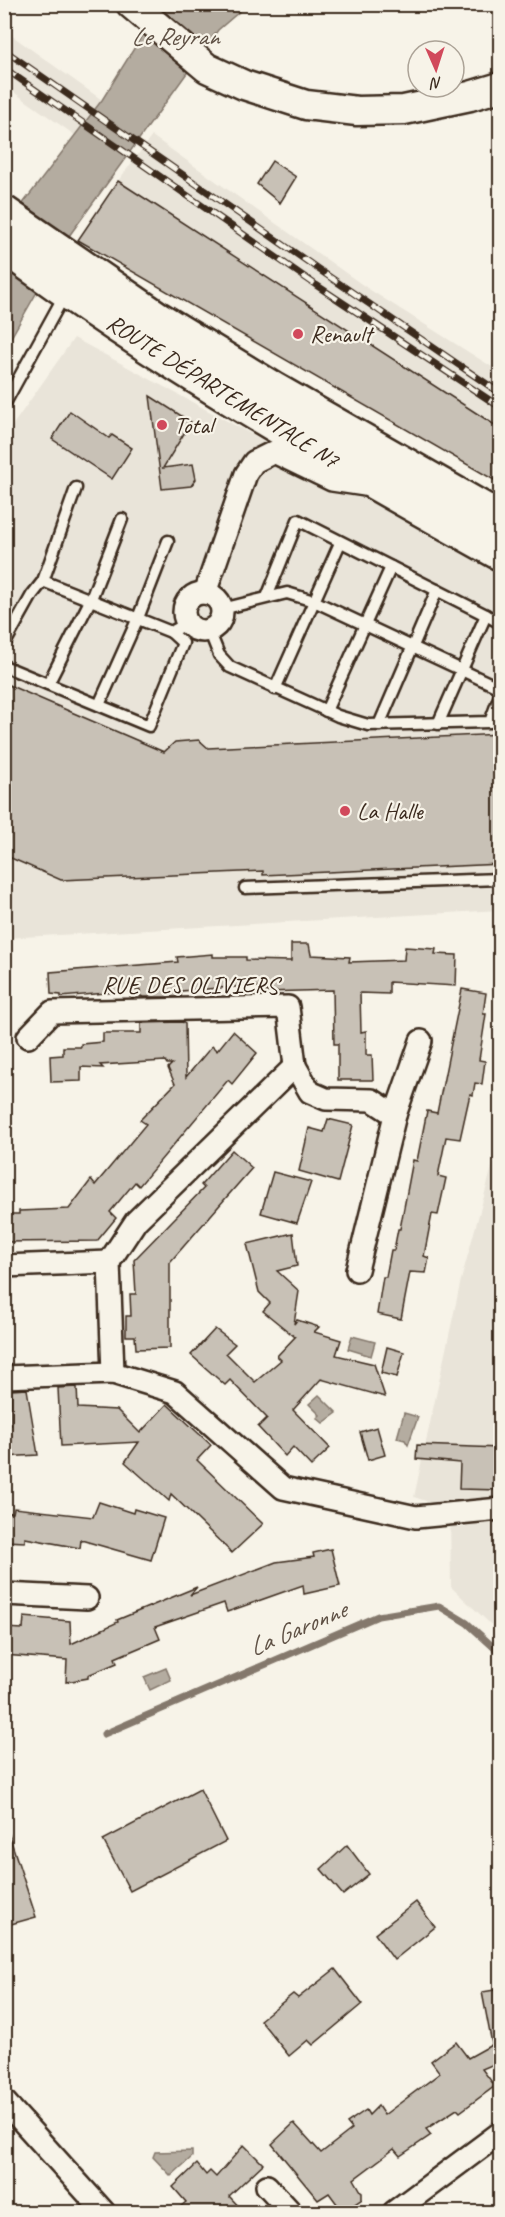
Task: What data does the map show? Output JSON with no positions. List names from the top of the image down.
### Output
{
  "streets": {
    "main road": ["ROUTE DÉPARTEMENTALE N7"],
    "street": ["RUE DES OLIVIERS"]
  },
  "water": ["Le Reyran", "La Garonne"],
  "places": ["Renault", "Total", "La Halle"],
  "north": "bottom"
}
